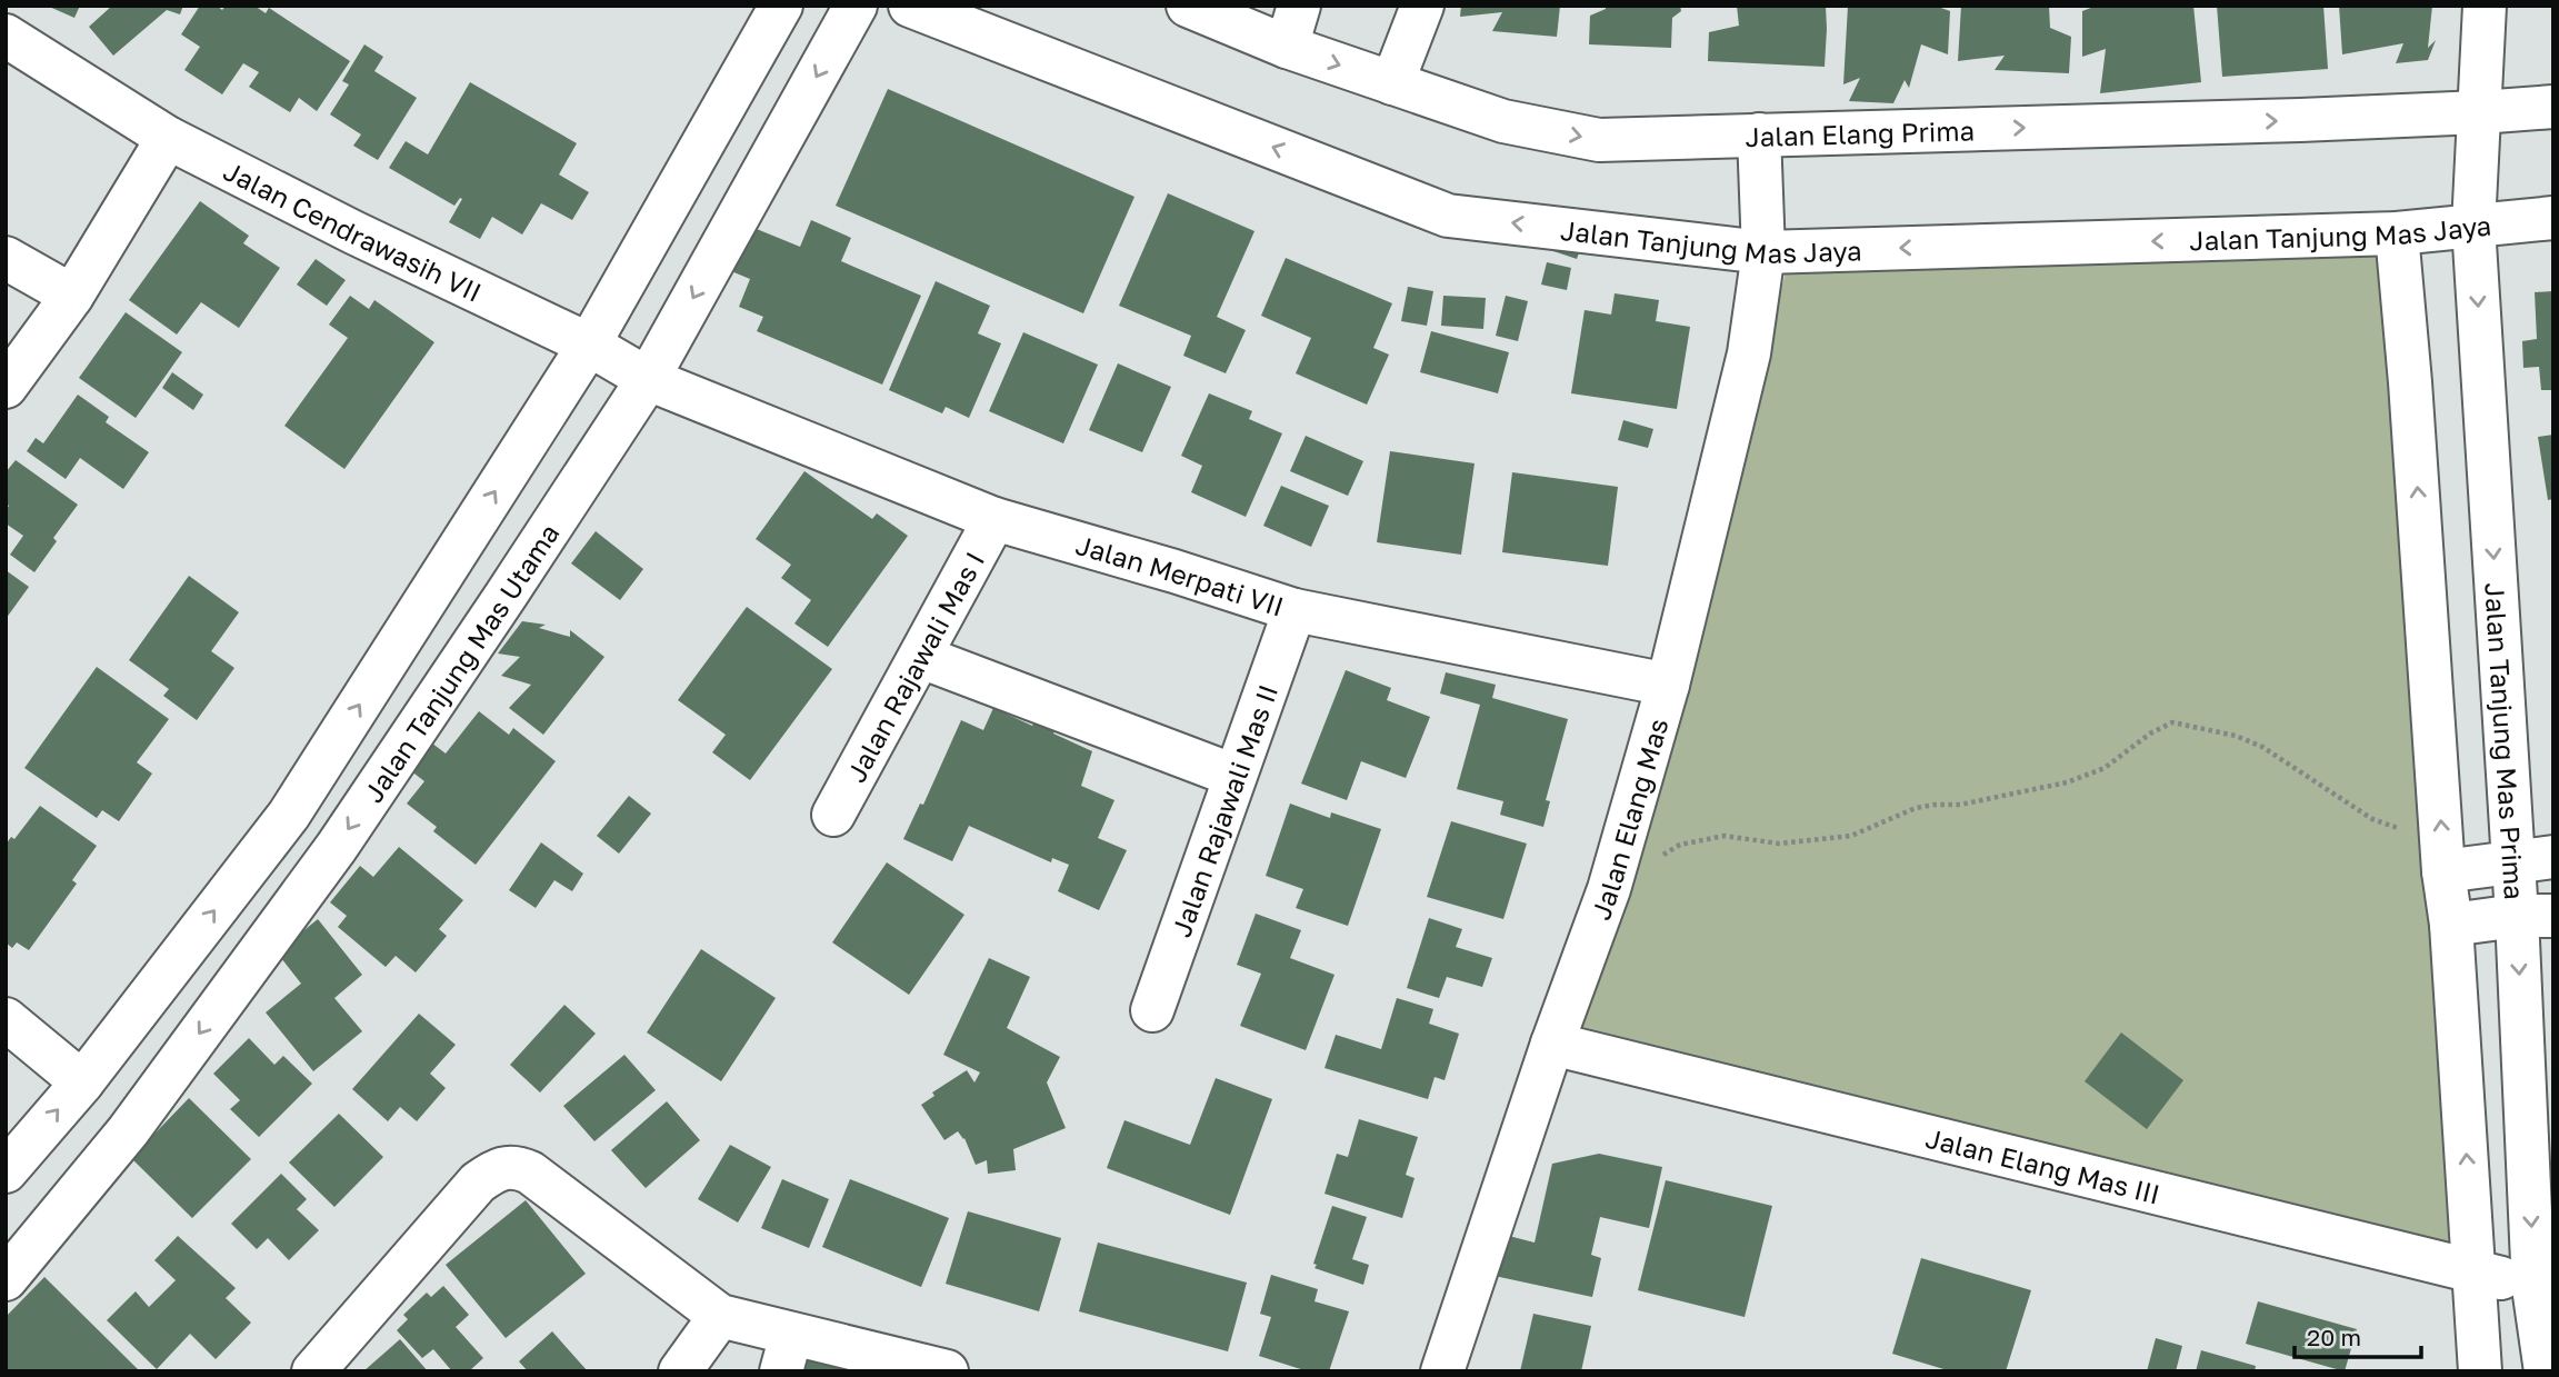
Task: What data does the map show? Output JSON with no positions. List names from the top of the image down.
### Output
{
  "streets": {
    "street": [
      "Jalan Elang Prima",
      "Jalan Cendrawasih VII",
      "Jalan Tanjung Mas Jaya",
      "Jalan Merpati VII",
      "Jalan Tanjung Mas Utama",
      "Jalan Rajawali Mas I",
      "Jalan Tanjung Mas Prima",
      "Jalan Rajawali Mas II",
      "Jalan Elang Mas",
      "Jalan Elang Mas III"
    ]
  },
  "crossings": [
    ["Jalan Elang Prima", "Jalan Tanjung Mas Prima"],
    ["Jalan Elang Prima", "Jalan Elang Mas"],
    ["Jalan Cendrawasih VII", "Jalan Merpati VII"],
    ["Jalan Cendrawasih VII", "Jalan Tanjung Mas Utama"],
    ["Jalan Tanjung Mas Jaya", "Jalan Tanjung Mas Prima"],
    ["Jalan Tanjung Mas Jaya", "Jalan Elang Mas"],
    ["Jalan Merpati VII", "Jalan Rajawali Mas I"],
    ["Jalan Merpati VII", "Jalan Rajawali Mas II"],
    ["Jalan Merpati VII", "Jalan Elang Mas"],
    ["Jalan Tanjung Mas Prima", "Jalan Elang Mas III"],
    ["Jalan Elang Mas", "Jalan Elang Mas III"]
  ],
  "one_way": ["Jalan Elang Prima", "Jalan Tanjung Mas Jaya"],
  "scale_bar": "20 m"
}
